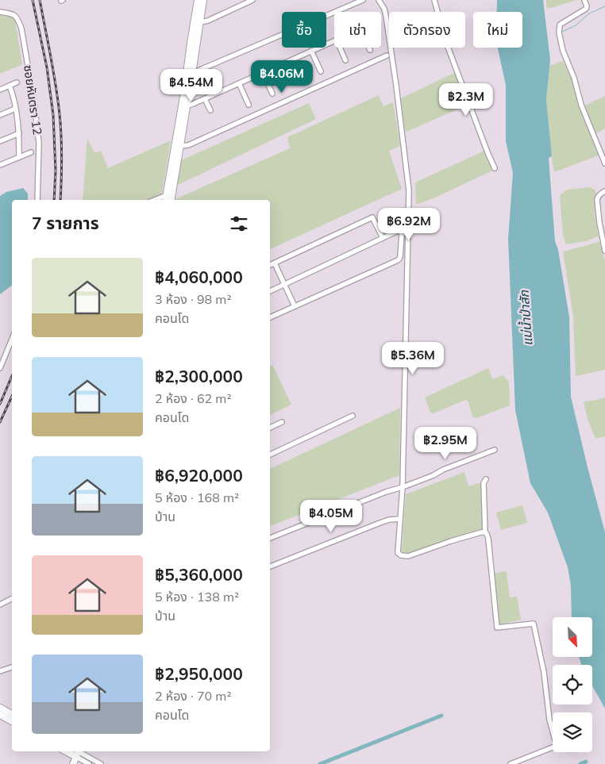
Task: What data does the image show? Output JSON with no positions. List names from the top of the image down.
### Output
{
  "streets": {
    "street": ["ซอยหันตรา 12"]
  },
  "water": ["แม่น้ำป่าสัก"],
  "north": "bottom right",
  "page": {
    "chip": [
      "ซื้อ",
      "เช่า",
      "ตัวกรอง",
      "ใหม่"
    ],
    "price": [
      "฿4.06M",
      "฿4.54M",
      "฿2.3M",
      "฿6.92M",
      "฿5.36M",
      "฿2.95M",
      "฿4.05M"
    ],
    "heading": "7 รายการ",
    "list": [
      {
        "name": "฿4,060,000",
        "note": "3 ห้อง · 98 m² · คอนโด"
      },
      {
        "name": "฿2,300,000",
        "note": "2 ห้อง · 62 m² · คอนโด"
      },
      {
        "name": "฿6,920,000",
        "note": "5 ห้อง · 168 m² · บ้าน"
      },
      {
        "name": "฿5,360,000",
        "note": "5 ห้อง · 138 m² · บ้าน"
      },
      {
        "name": "฿2,950,000",
        "note": "2 ห้อง · 70 m² · คอนโด"
      }
    ]
  }
}
